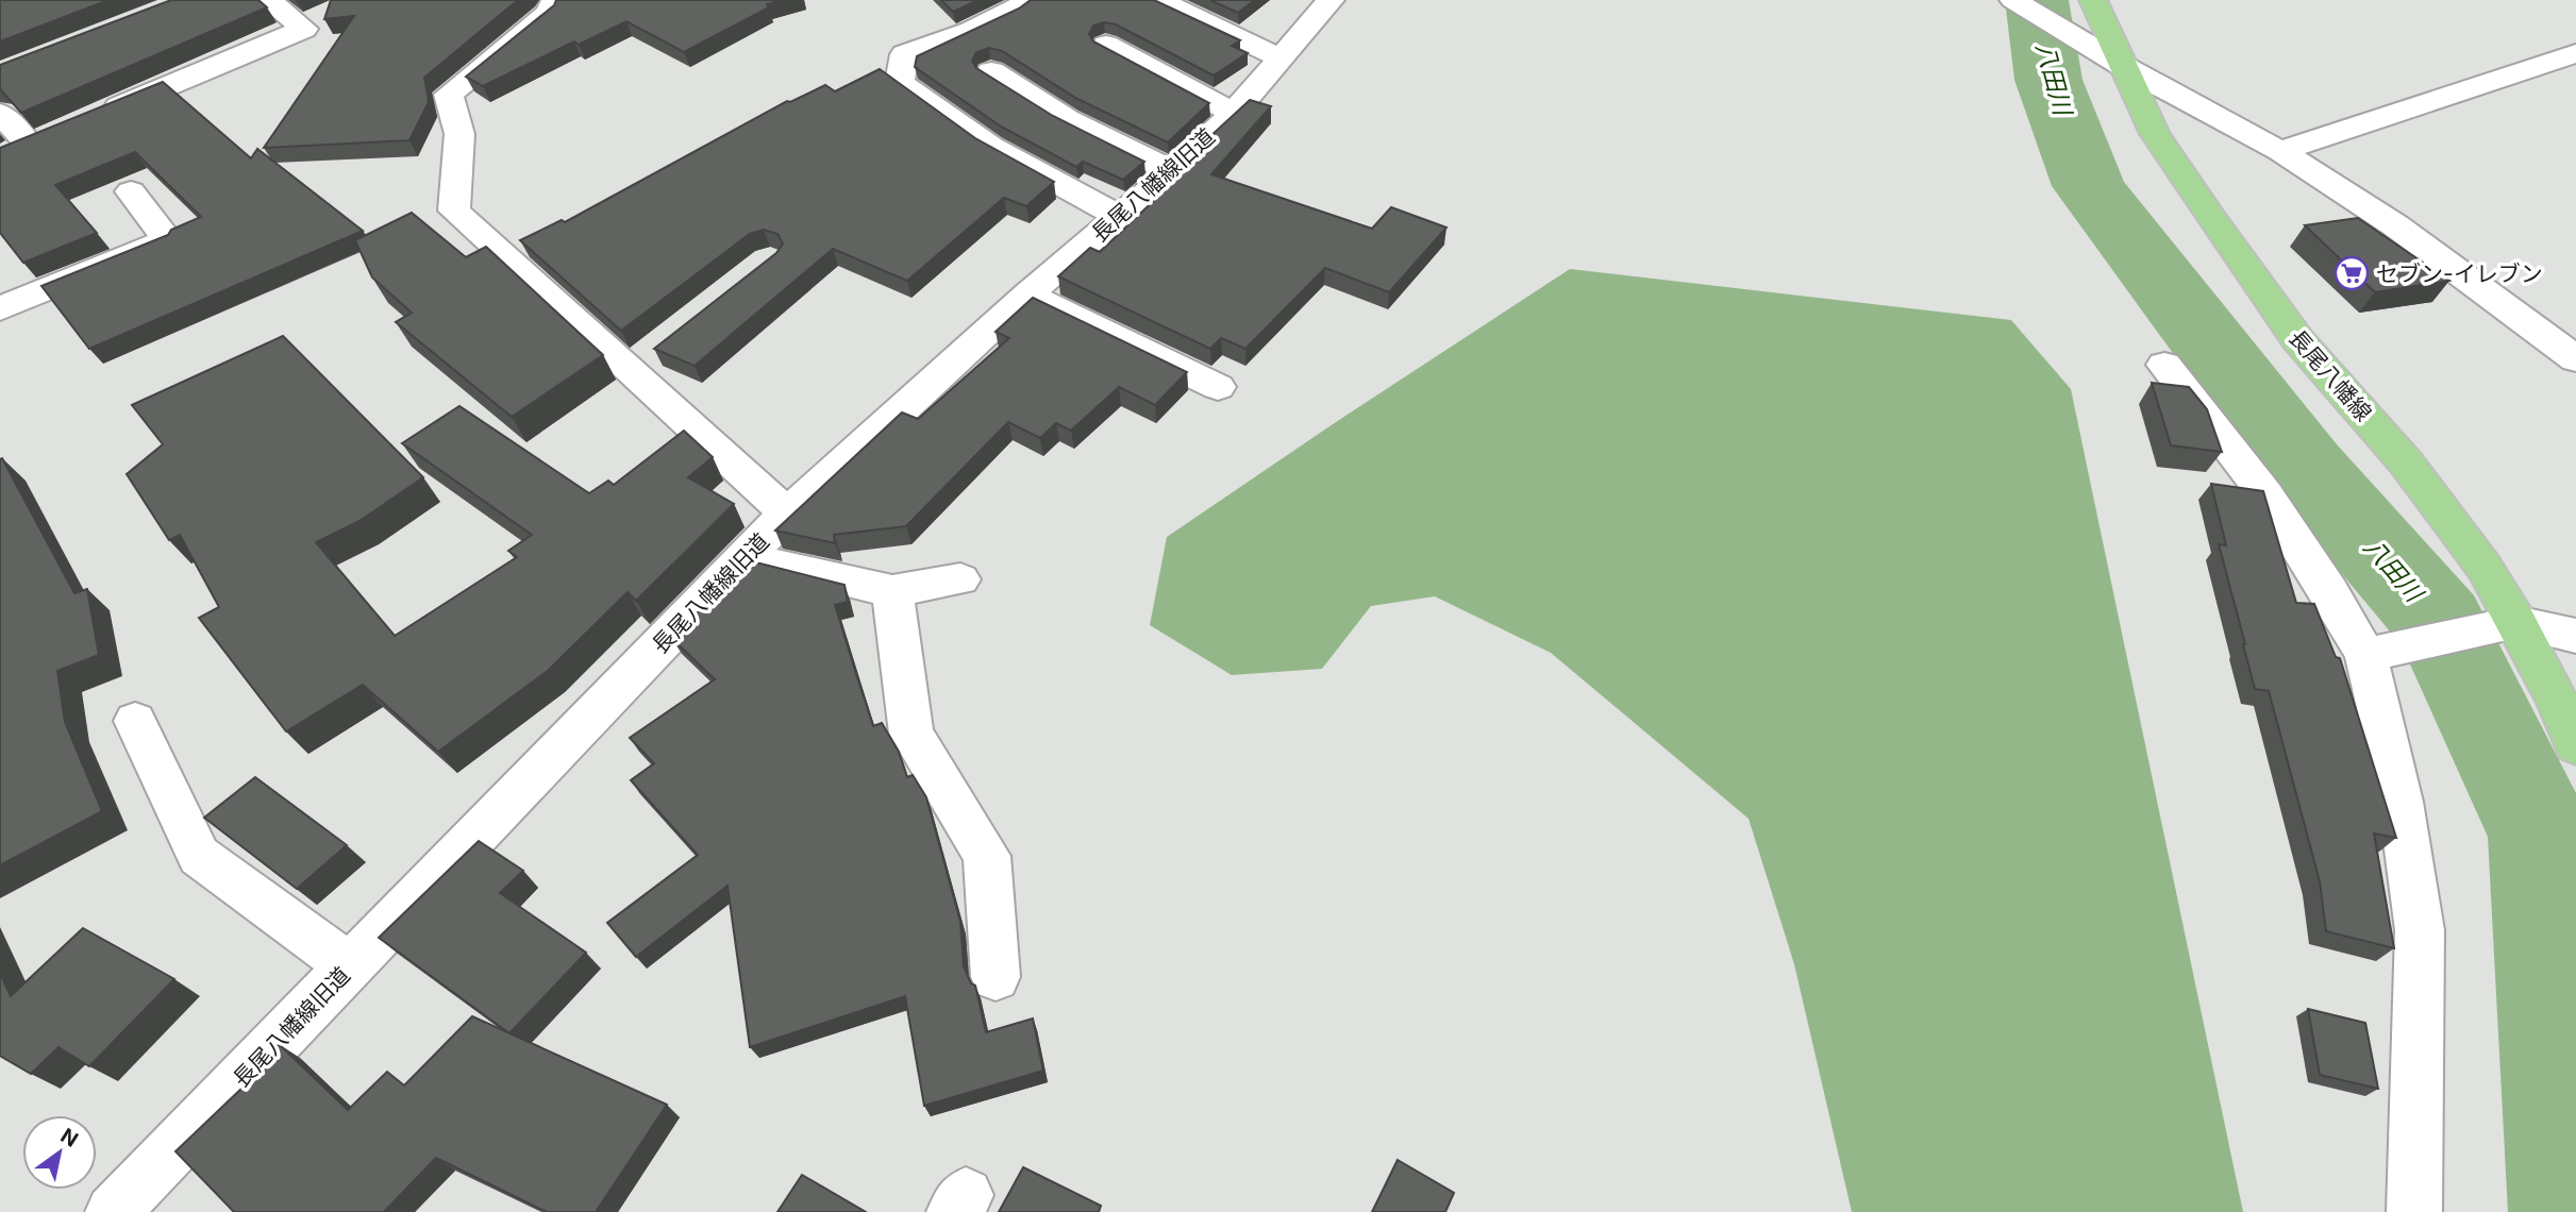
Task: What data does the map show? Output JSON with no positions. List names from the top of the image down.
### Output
{
  "streets": {
    "main road": ["長尾八幡線"],
    "street": ["長尾八幡線旧道"]
  },
  "water": ["八田川"],
  "places": {
    "supermarket": ["セブン-イレブン"]
  },
  "north": "top right"
}
